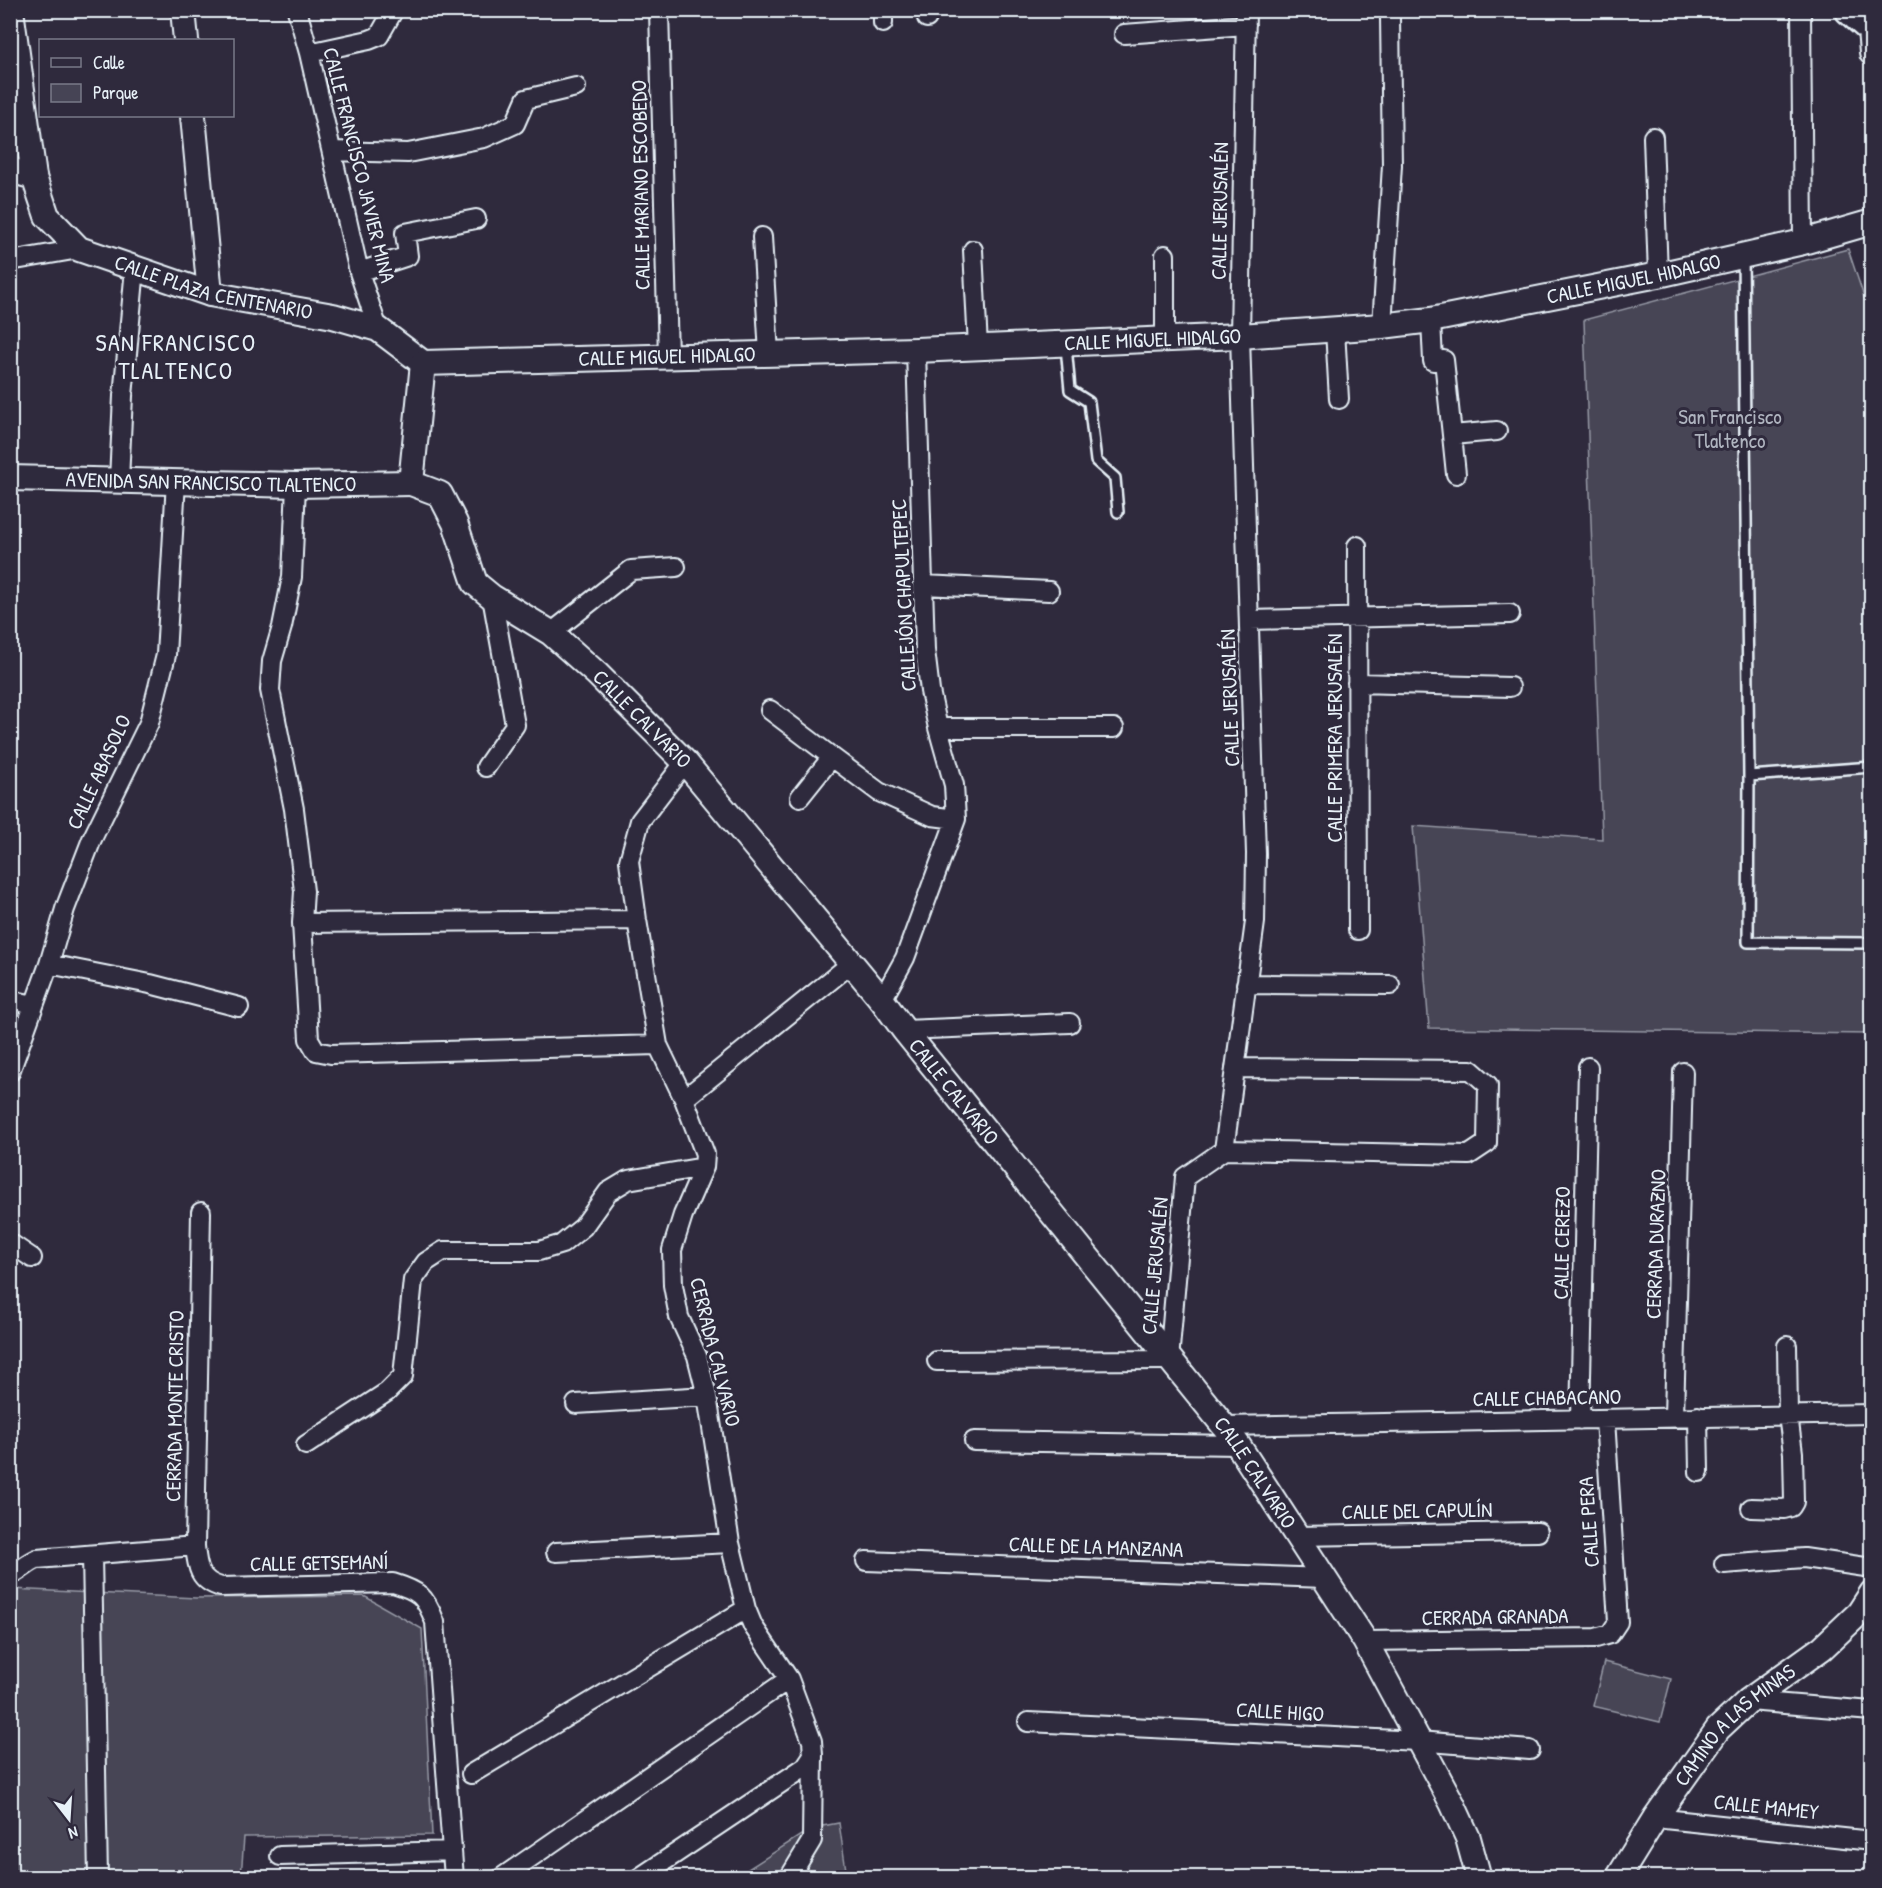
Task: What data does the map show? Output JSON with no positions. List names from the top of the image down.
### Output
{
  "streets": {
    "street": [
      "CALLE FRANCISCO JAVIER MINA",
      "CALLE MARIANO ESCOBEDO",
      "CALLE JERUSALÉN",
      "CALLE MIGUEL HIDALGO",
      "CALLE PLAZA CENTENARIO",
      "AVENIDA SAN FRANCISCO TLALTENCO",
      "CALLEJÓN CHAPULTEPEC",
      "CALLE CALVARIO",
      "CALLE PRIMERA JERUSALÉN",
      "CALLE ABASOLO",
      "CALLE CEREZO",
      "CERRADA DURAZNO",
      "CERRADA CALVARIO",
      "CALLE CHABACANO",
      "CERRADA MONTE CRISTO",
      "CALLE DEL CAPULÍN",
      "CALLE PERA",
      "CALLE DE LA MANZANA",
      "CALLE GETSEMANÍ",
      "CERRADA GRANADA",
      "CALLE HIGO",
      "CAMINO A LAS MINAS",
      "CALLE MAMEY"
    ]
  },
  "crossings": [
    ["CALLE FRANCISCO JAVIER MINA", "CALLE PLAZA CENTENARIO"],
    ["CALLE MARIANO ESCOBEDO", "CALLE MIGUEL HIDALGO"],
    ["CALLE JERUSALÉN", "CALLE MIGUEL HIDALGO"],
    ["CALLE JERUSALÉN", "CALLE CALVARIO"],
    ["CALLE MIGUEL HIDALGO", "CALLE PLAZA CENTENARIO"],
    ["CALLE MIGUEL HIDALGO", "CALLEJÓN CHAPULTEPEC"],
    ["AVENIDA SAN FRANCISCO TLALTENCO", "CALLE CALVARIO"],
    ["AVENIDA SAN FRANCISCO TLALTENCO", "CALLE ABASOLO"],
    ["CALLEJÓN CHAPULTEPEC", "CALLE CALVARIO"],
    ["CALLE CALVARIO", "CALLE CHABACANO"],
    ["CALLE CALVARIO", "CALLE DEL CAPULÍN"],
    ["CALLE CALVARIO", "CALLE DE LA MANZANA"],
    ["CALLE CALVARIO", "CERRADA GRANADA"],
    ["CALLE CALVARIO", "CALLE HIGO"],
    ["CALLE CEREZO", "CALLE CHABACANO"],
    ["CERRADA DURAZNO", "CALLE CHABACANO"],
    ["CALLE CHABACANO", "CALLE PERA"],
    ["CERRADA MONTE CRISTO", "CALLE GETSEMANÍ"],
    ["CALLE PERA", "CERRADA GRANADA"],
    ["CAMINO A LAS MINAS", "CALLE MAMEY"]
  ],
  "districts": ["SAN FRANCISCO TLALTENCO"],
  "parks": ["San Francisco Tlaltenco"],
  "legend": ["Calle", "Parque"],
  "north": "bottom"
}
